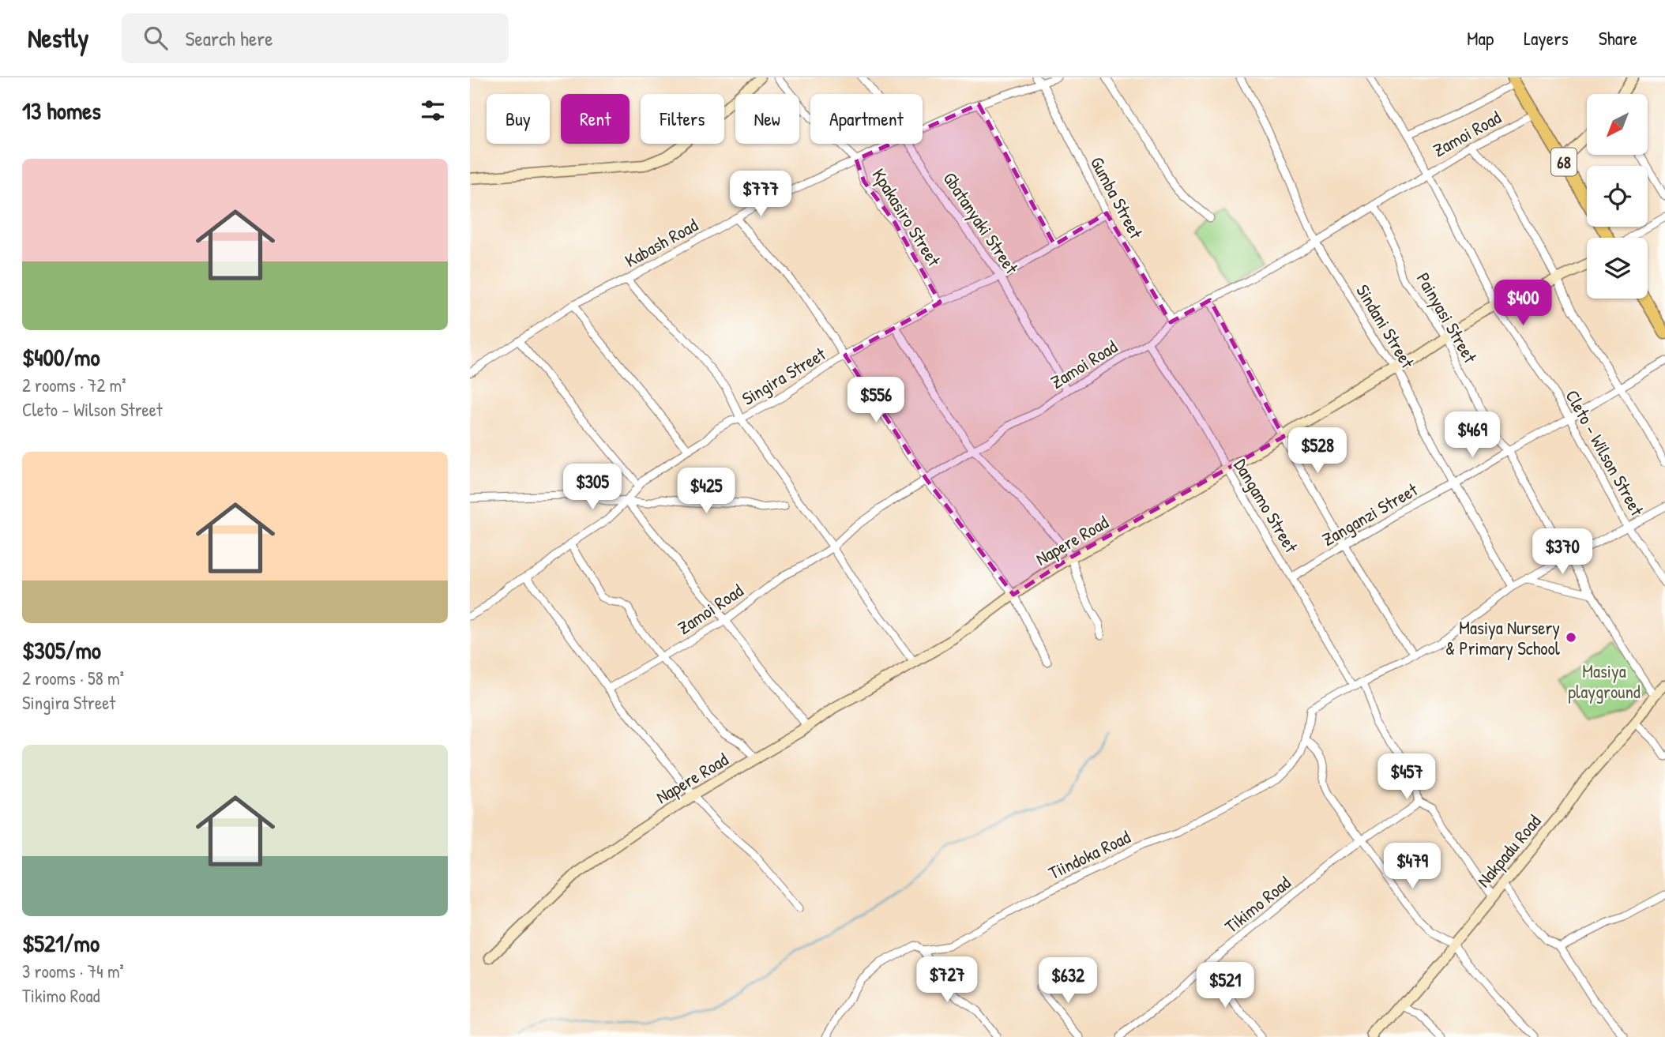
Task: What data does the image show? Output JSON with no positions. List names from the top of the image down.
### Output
{
  "streets": {
    "main road": ["68"],
    "street": [
      "Zamoi Road",
      "Gumba Street",
      "Kpakasiro Street",
      "Gbatanyaki Street",
      "Kabash Road",
      "Painyasi Street",
      "Sindani Street",
      "Singira Street",
      "Cleto - Wilson Street",
      "Dangamo Street",
      "Zanganzi Street",
      "Napere Road",
      "Nakpadu Road",
      "Tiindoka Road",
      "Tikimo Road"
    ]
  },
  "crossings": [
    ["Zamoi Road", "68"],
    ["Zamoi Road", "Gumba Street"],
    ["Zamoi Road", "Gbatanyaki Street"],
    ["Zamoi Road", "Painyasi Street"],
    ["Zamoi Road", "Sindani Street"],
    ["Zamoi Road", "Cleto - Wilson Street"],
    ["Zamoi Road", "Dangamo Street"],
    ["Gumba Street", "Kabash Road"],
    ["Gumba Street", "Singira Street"],
    ["Kpakasiro Street", "Kabash Road"],
    ["Kpakasiro Street", "Singira Street"],
    ["Gbatanyaki Street", "Singira Street"],
    ["Painyasi Street", "Zanganzi Street"],
    ["Painyasi Street", "Napere Road"],
    ["Painyasi Street", "Nakpadu Road"],
    ["Sindani Street", "Zanganzi Street"],
    ["Sindani Street", "Napere Road"],
    ["Cleto - Wilson Street", "Zanganzi Street"],
    ["Cleto - Wilson Street", "Napere Road"],
    ["Dangamo Street", "Zanganzi Street"],
    ["Dangamo Street", "Napere Road"],
    ["Dangamo Street", "Tiindoka Road"]
  ],
  "parks": ["Masiya playground"],
  "places": ["Masiya Nursery & Primary School"],
  "north": "bottom left",
  "page": {
    "header": "Nestly",
    "search": "Search here",
    "nav": ["Map", "Layers", "Share"],
    "heading": "13 homes",
    "chip": [
      "Buy",
      "Rent",
      "Filters",
      "New",
      "Apartment"
    ],
    "list": [
      {
        "name": "$400/mo",
        "note": "2 rooms · 72 m² · Cleto - Wilson Street"
      },
      {
        "name": "$305/mo",
        "note": "2 rooms · 58 m² · Singira Street"
      },
      {
        "name": "$521/mo",
        "note": "3 rooms · 74 m² · Tikimo Road"
      }
    ],
    "price": [
      "$777",
      "$400",
      "$556",
      "$469",
      "$528",
      "$305",
      "$425",
      "$370",
      "$457",
      "$479",
      "$727",
      "$632",
      "$521"
    ]
  }
}
